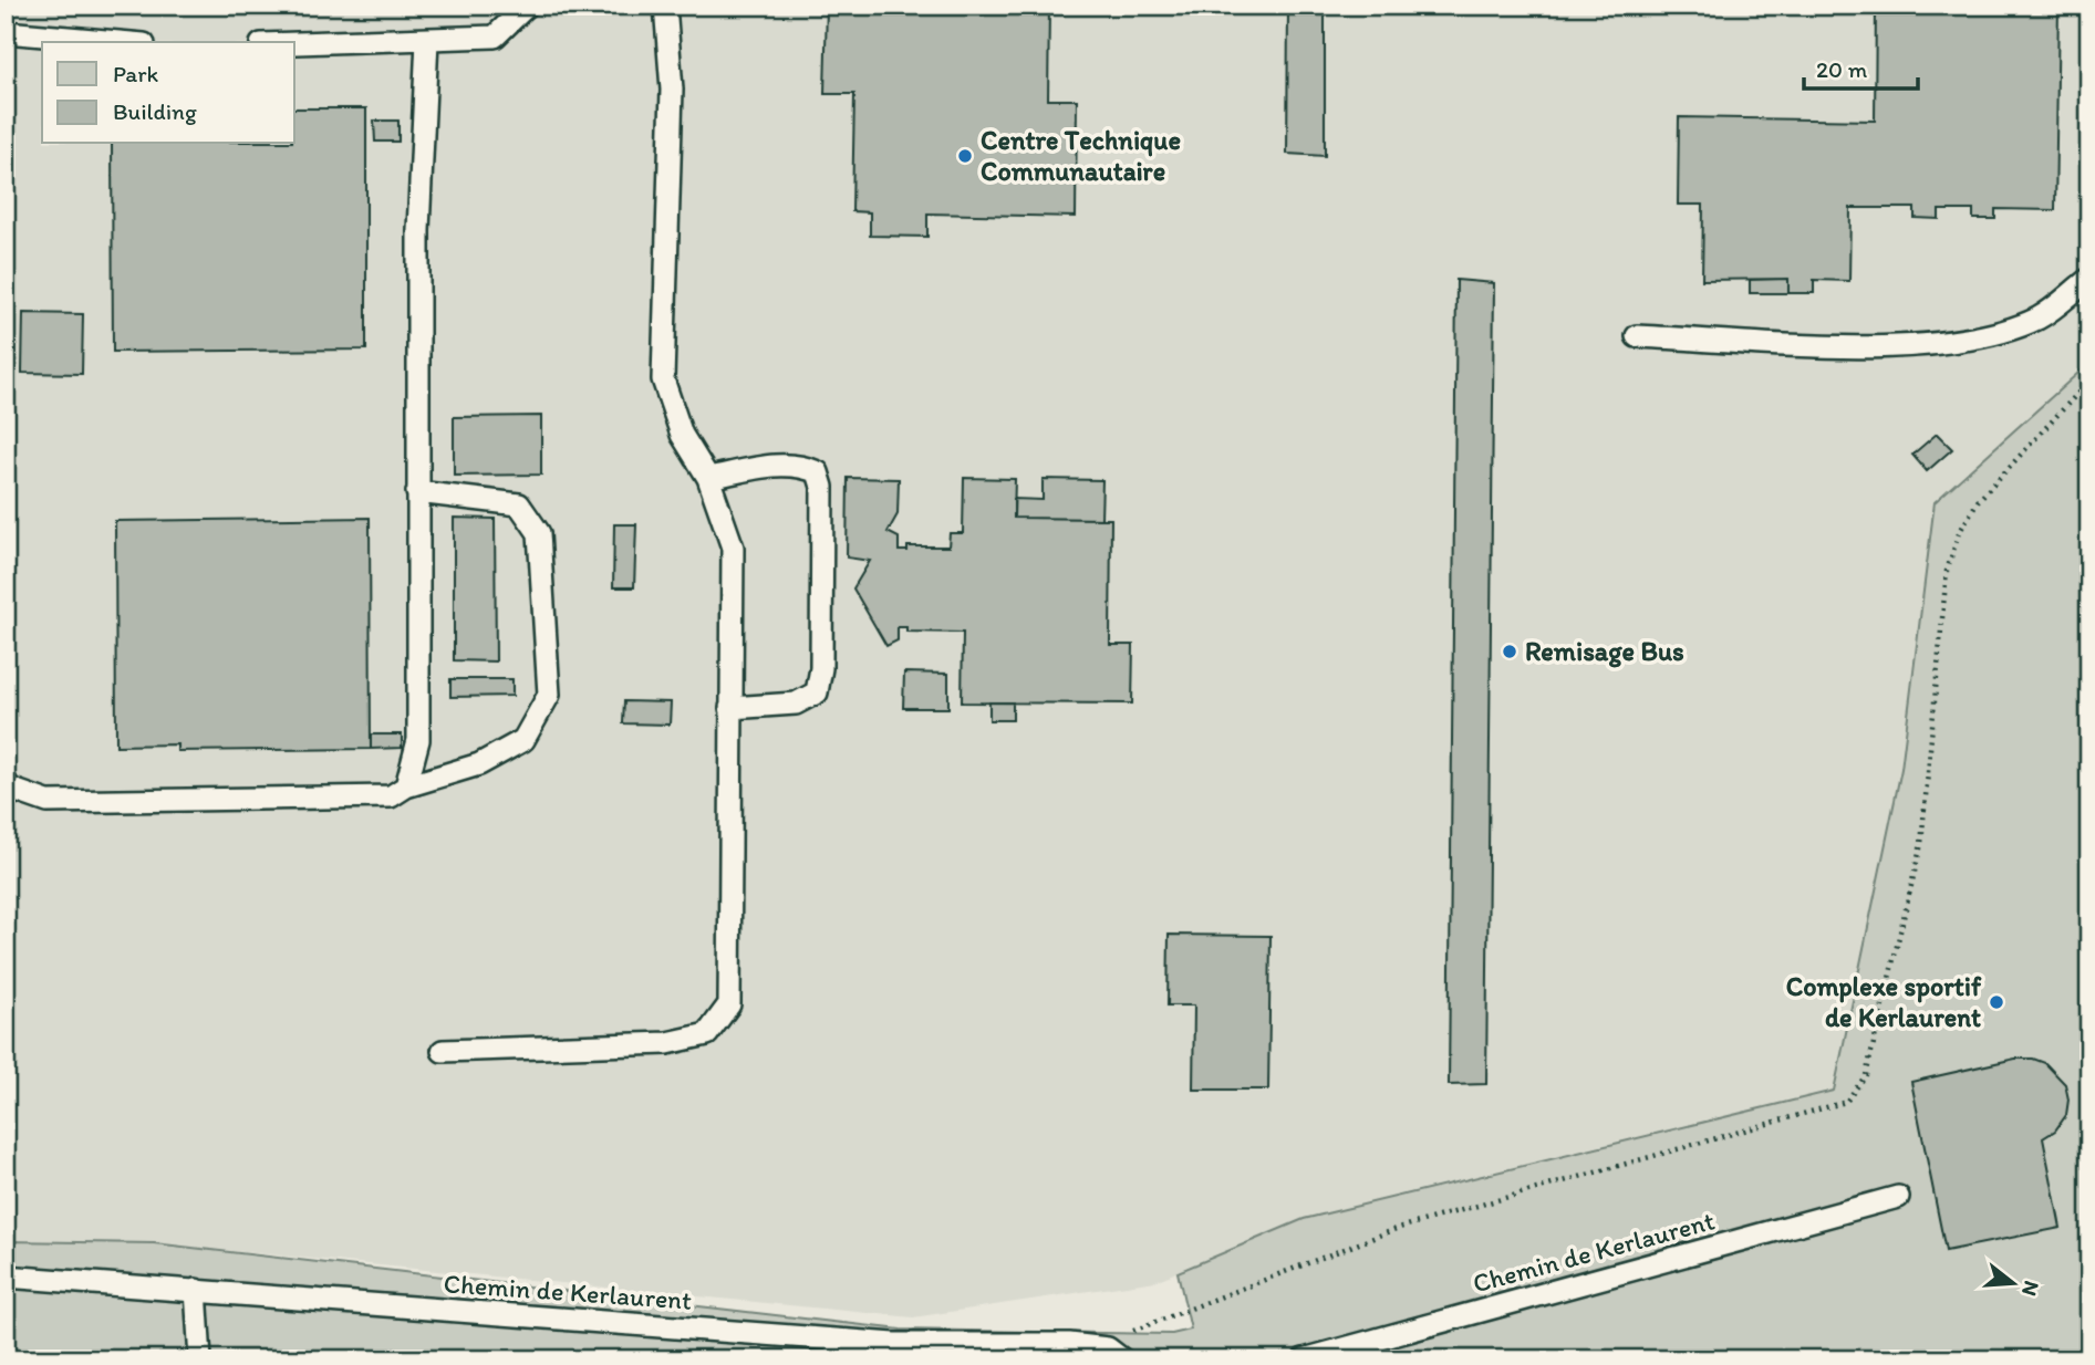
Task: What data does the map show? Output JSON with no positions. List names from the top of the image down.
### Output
{
  "streets": {
    "lane": ["Chemin de Kerlaurent"]
  },
  "places": ["Centre Technique Communautaire", "Remisage Bus", "Complexe sportif de Kerlaurent"],
  "legend": ["Park", "Building"],
  "scale_bar": "20 m",
  "north": "right"
}
